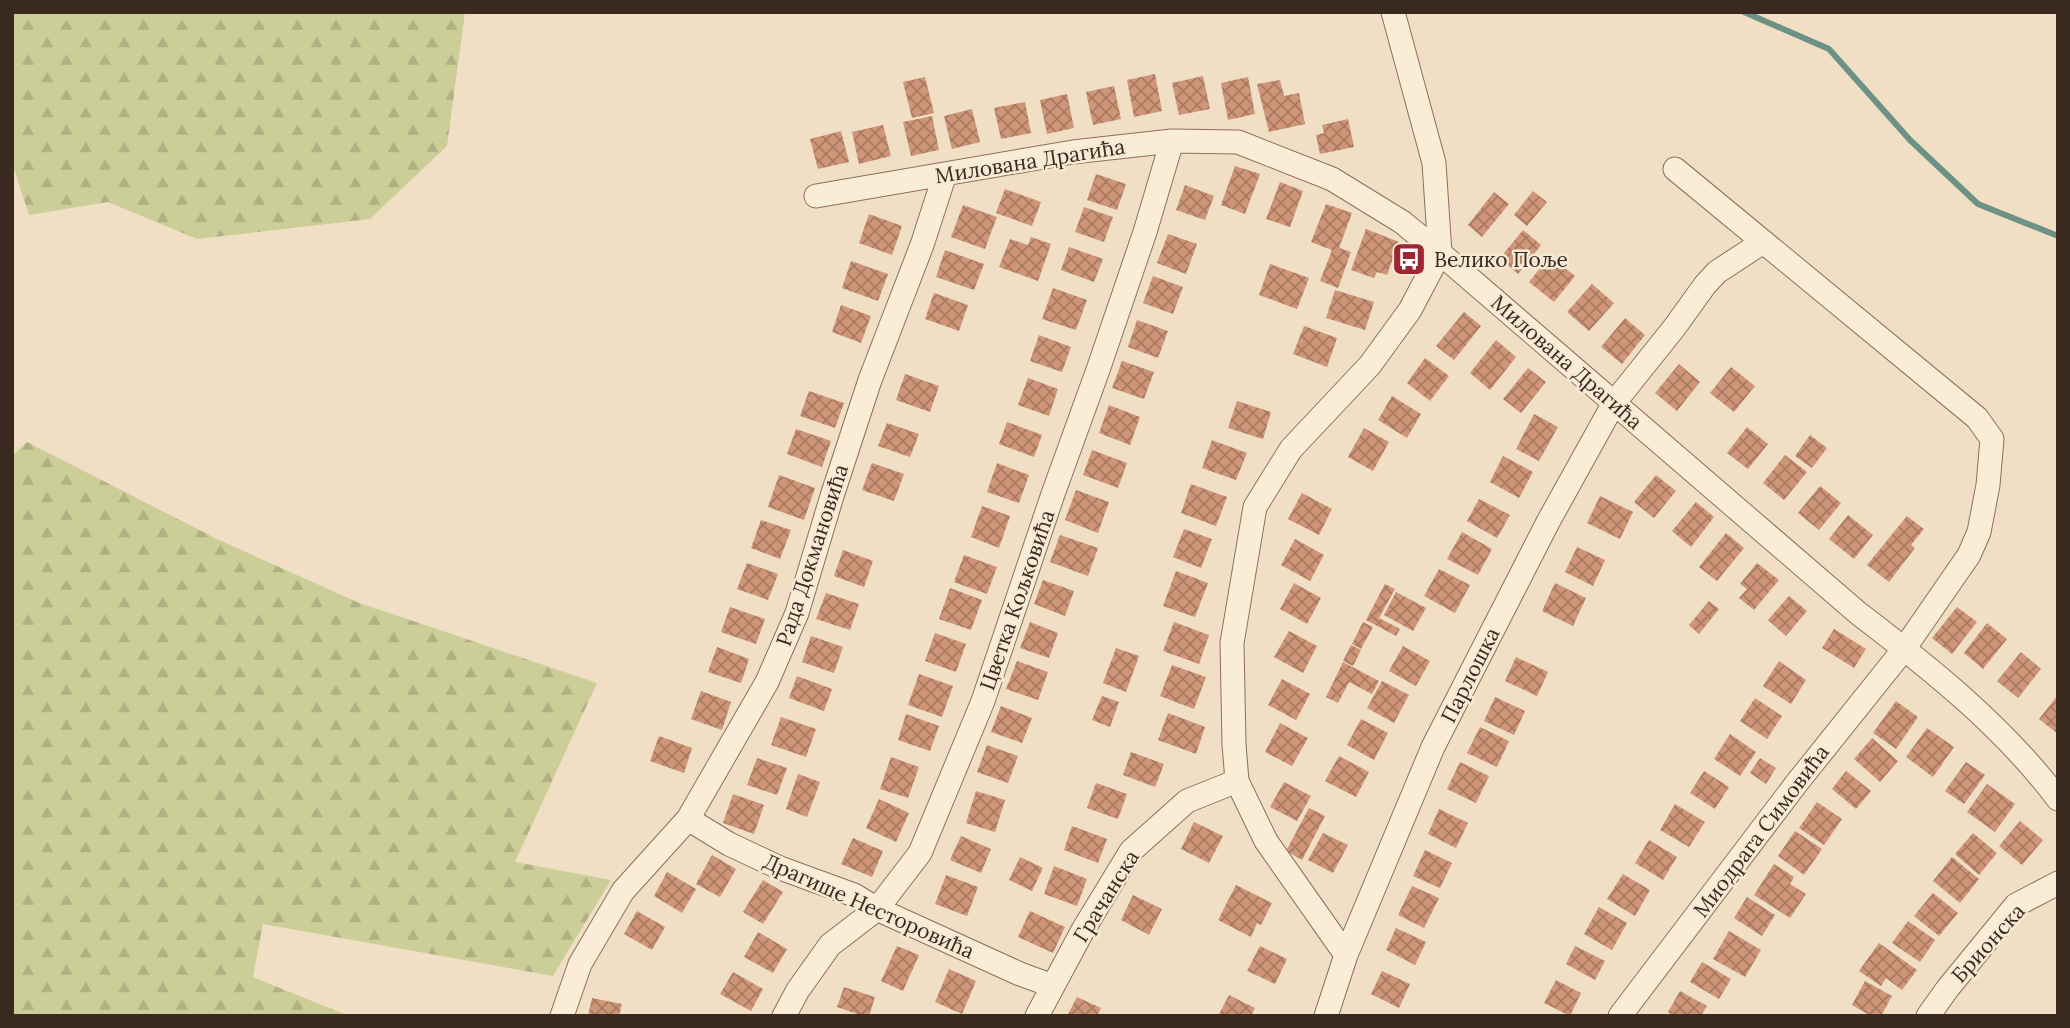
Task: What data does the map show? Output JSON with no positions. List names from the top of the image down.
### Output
{
  "streets": {
    "street": [
      "Милована Драгића",
      "Рада Докмановића",
      "Цветка Кољковића",
      "Парлошка",
      "Миодрага Симовића",
      "Грачанска",
      "Драгише Несторовића",
      "Брионска"
    ]
  },
  "crossings": [
    ["Милована Драгића", "Рада Докмановића"],
    ["Милована Драгића", "Цветка Кољковића"],
    ["Милована Драгића", "Парлошка"],
    ["Милована Драгића", "Миодрага Симовића"],
    ["Рада Докмановића", "Драгише Несторовића"],
    ["Цветка Кољковића", "Драгише Несторовића"],
    ["Парлошка", "Миодрага Симовића"],
    ["Грачанска", "Драгише Несторовића"]
  ],
  "places": {
    "bus stop": ["Велико Поље"]
  }
}
